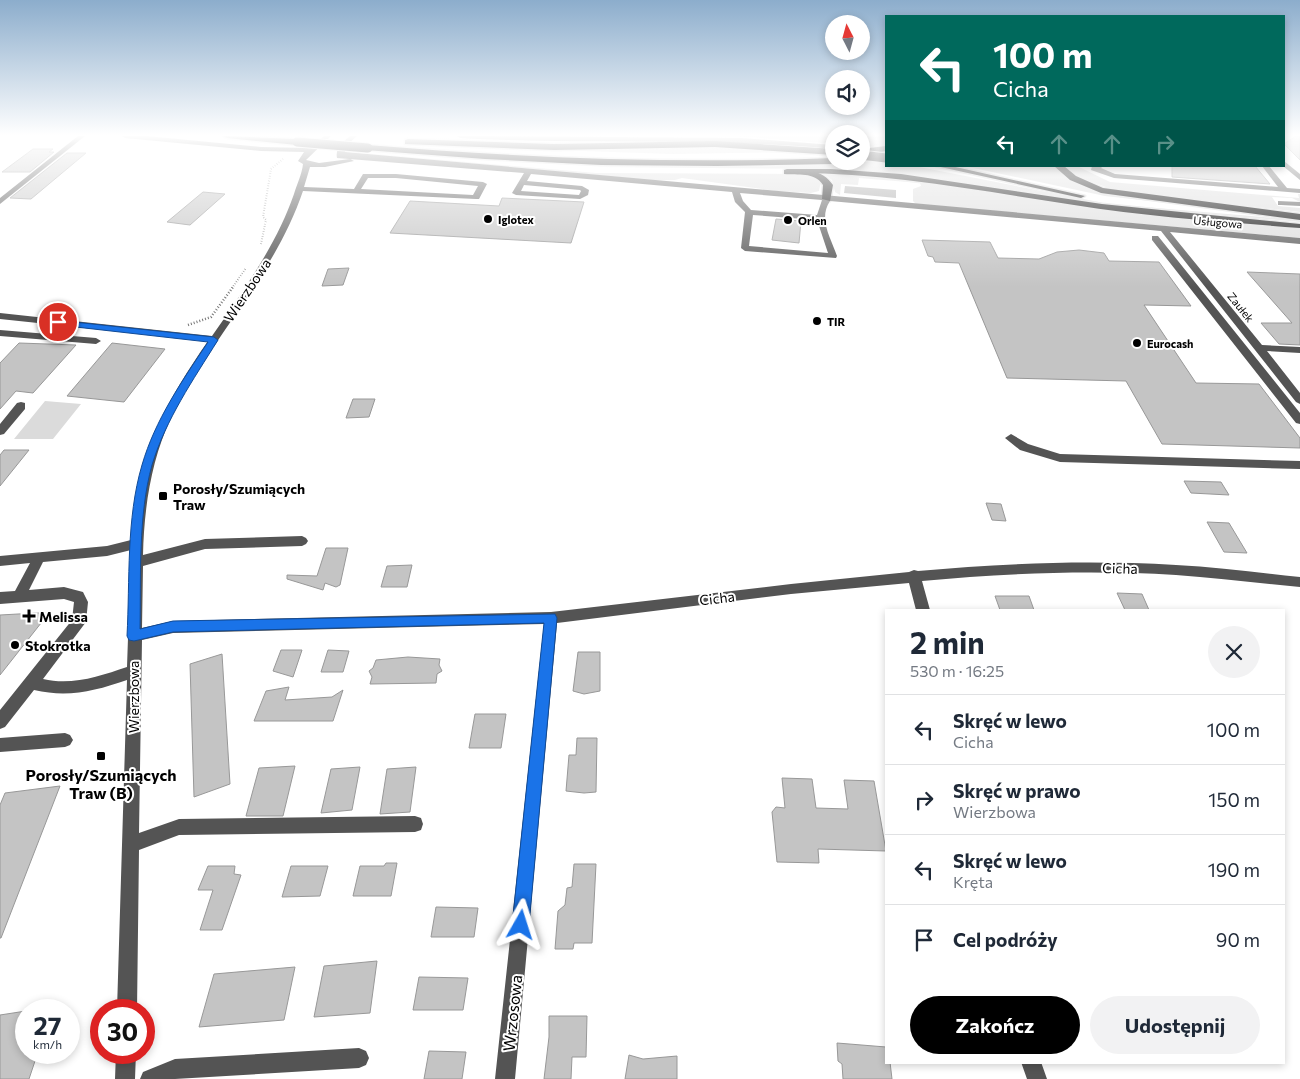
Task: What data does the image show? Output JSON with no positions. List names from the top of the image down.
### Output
{
  "streets": {
    "street": [
      "Usługowa",
      "Wierzbowa",
      "Zaułek",
      "Cicha",
      "Wrzosowa"
    ]
  },
  "crossings": [
    ["Usługowa", "Zaułek"],
    ["Wierzbowa", "Cicha"],
    ["Cicha", "Wrzosowa"]
  ],
  "places": {
    "other": [
      "Iglotex",
      "Orlen",
      "TIR",
      "Eurocash",
      "Stokrotka"
    ],
    "transit": ["Porosły/Szumiących Traw", "Porosły/Szumiących Traw (B)"],
    "health": ["Melissa"]
  },
  "north": "top",
  "page": {
    "turn": ["100 m", "Cicha"],
    "heading": ["2 min", "530 m · 16:25"],
    "list": [
      {
        "name": "Skręć w lewo",
        "note": "Cicha",
        "value": "100 m"
      },
      {
        "name": "Skręć w prawo",
        "note": "Wierzbowa",
        "value": "150 m"
      },
      {
        "name": "Skręć w lewo",
        "note": "Kręta",
        "value": "190 m"
      },
      {
        "name": "Cel podróży",
        "value": "90 m"
      }
    ],
    "buttons": ["Zakończ", "Udostępnij"],
    "speed": "27 km/h",
    "limit": "30"
  }
}
